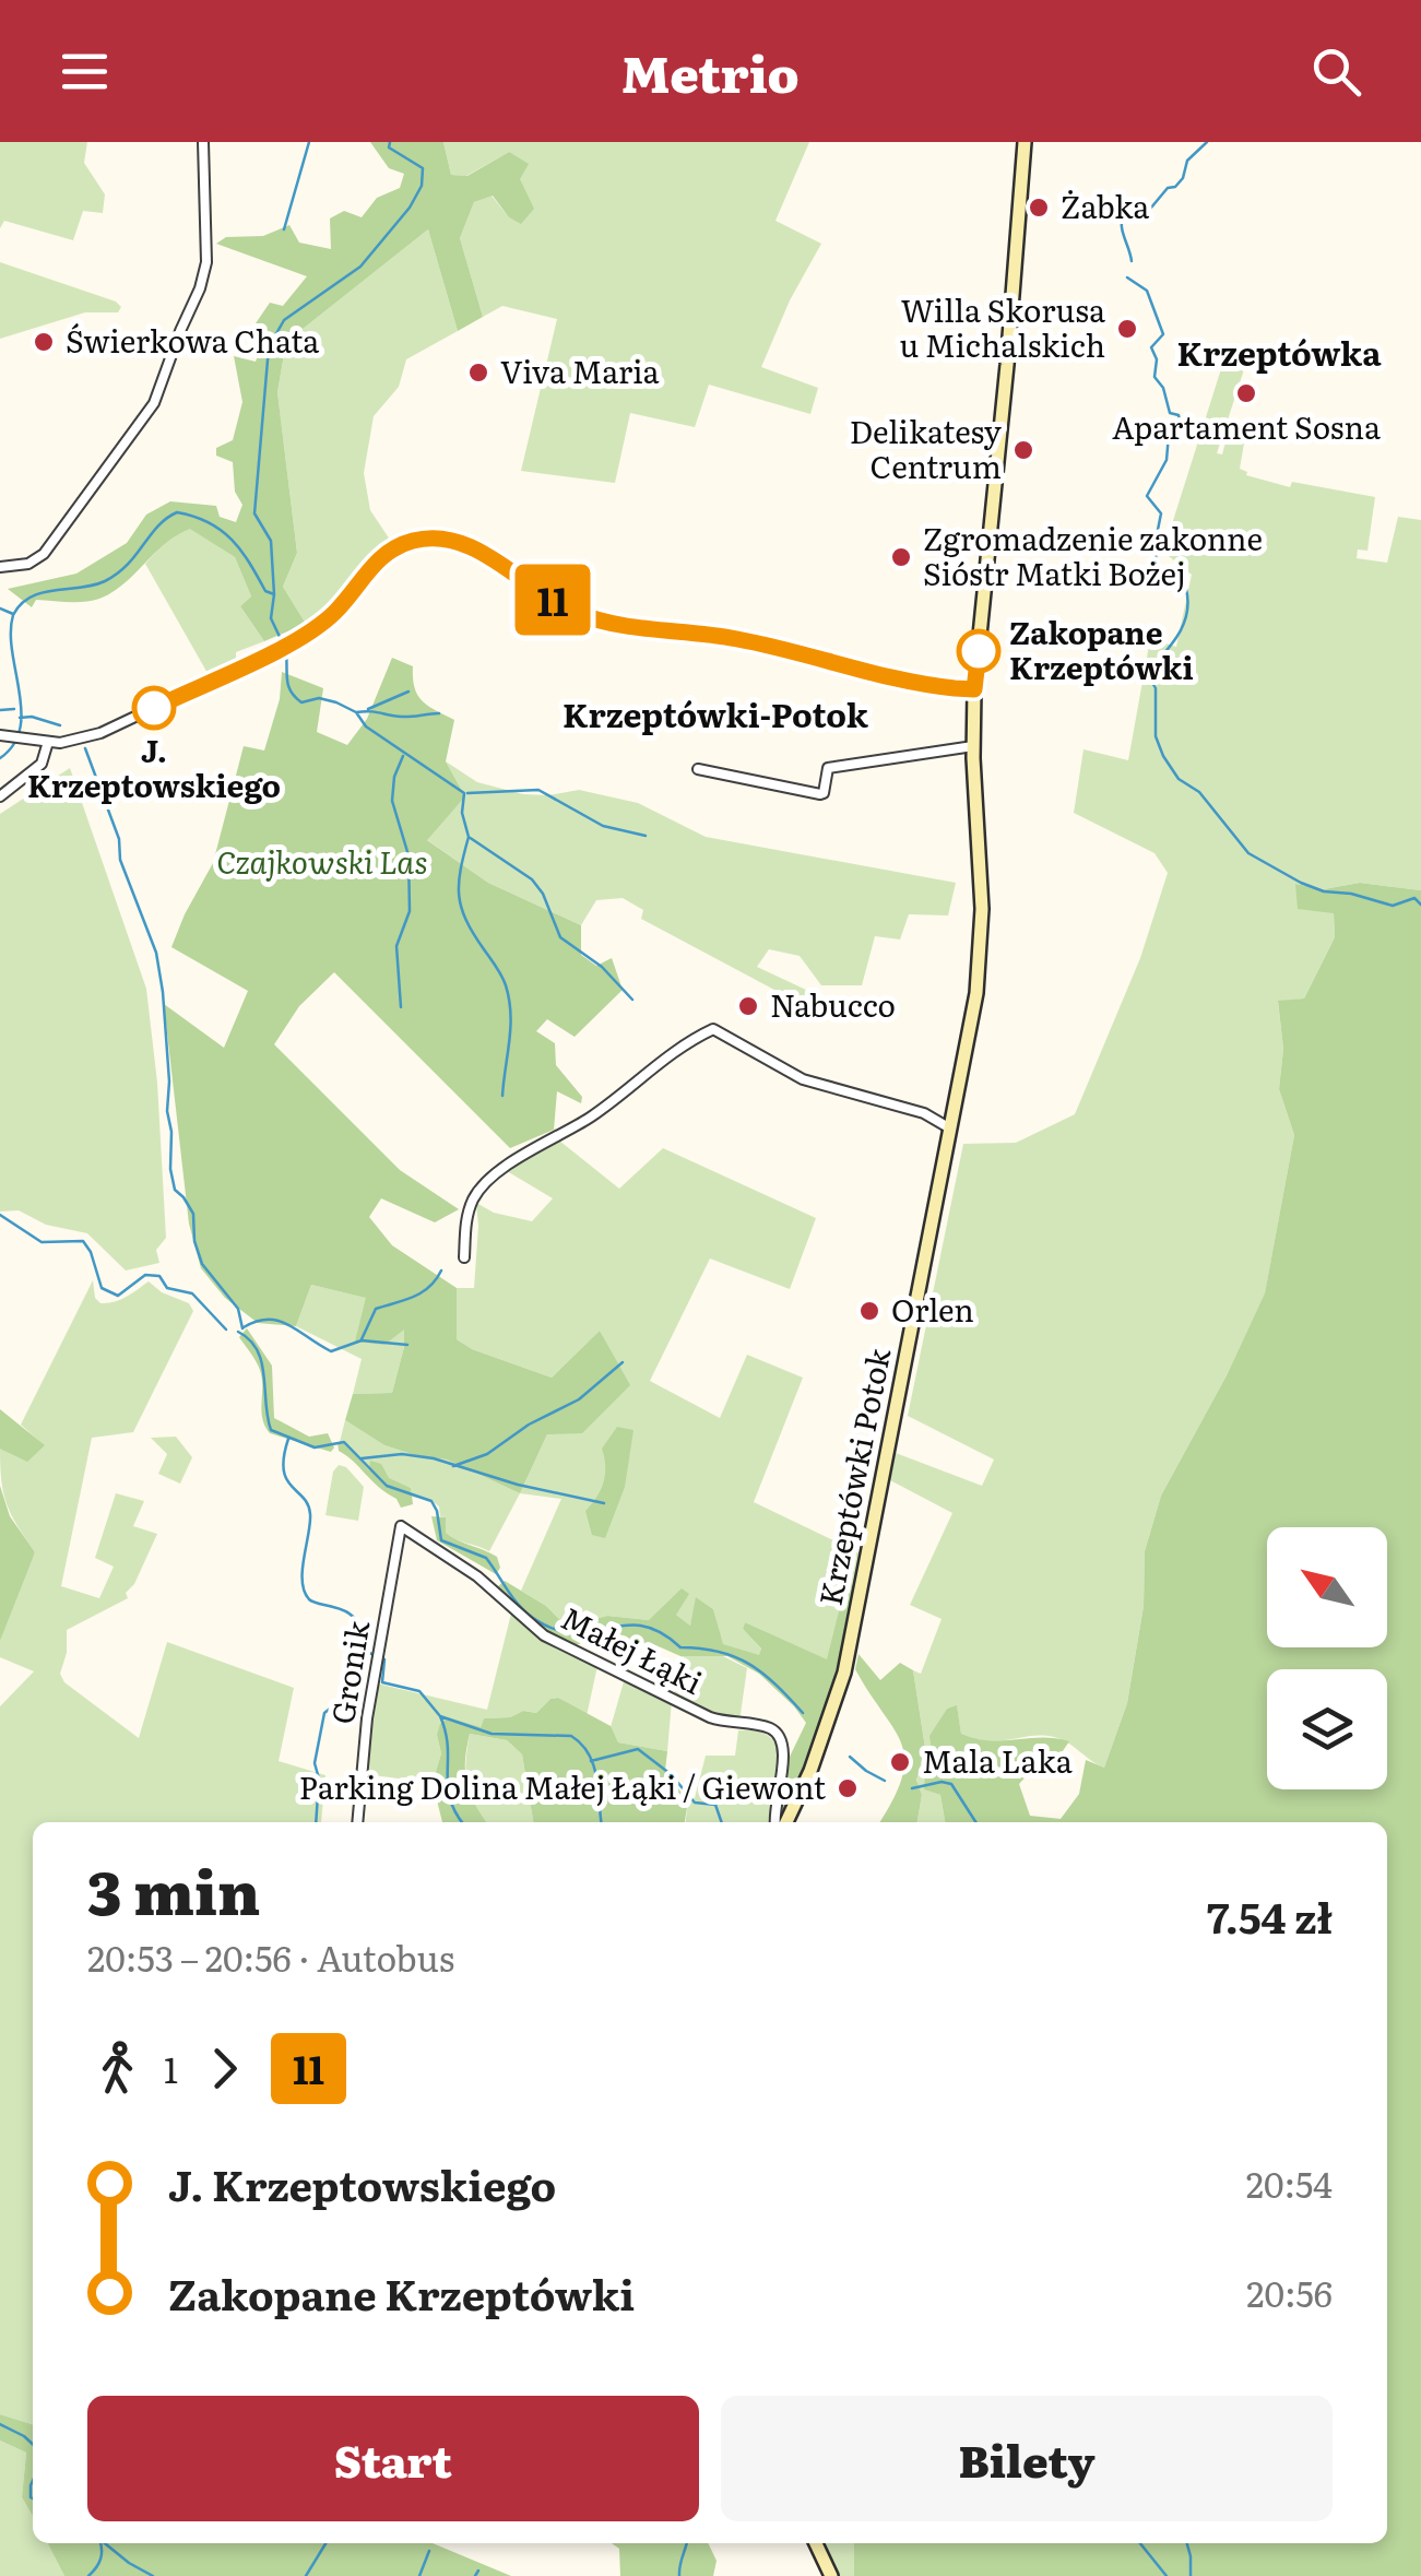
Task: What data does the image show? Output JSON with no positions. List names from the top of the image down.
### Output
{
  "streets": {
    "main road": ["Krzeptówki Potok"],
    "street": ["Małej Łąki", "Gronik"]
  },
  "crossings": [
    ["Małej Łąki", "Gronik"]
  ],
  "districts": ["Krzeptówka", "Krzeptówki-Potok"],
  "parks": ["Czajkowski Las"],
  "places": [
    "Żabka",
    "Willa Skorusa u Michalskich",
    "Świerkowa Chata",
    "Viva Maria",
    "Apartament Sosna",
    "Delikatesy Centrum",
    "Zgromadzenie zakonne Sióstr Matki Bożej",
    "Zakopane Krzeptówki",
    "J. Krzeptowskiego",
    "Nabucco",
    "Orlen",
    "Mala Laka",
    "Parking Dolina Małej Łąki / Giewont"
  ],
  "lines": ["bus line 11"],
  "north": "top left",
  "page": {
    "header": "Metrio",
    "on_map": "11",
    "heading": ["3 min", "20:53 – 20:56 · Autobus", "7.54 zł"],
    "legs": ["1", "11"],
    "list": [
      {
        "name": "J. Krzeptowskiego",
        "value": "20:54"
      },
      {
        "name": "Zakopane Krzeptówki",
        "value": "20:56"
      }
    ],
    "buttons": ["Start", "Bilety"]
  }
}
